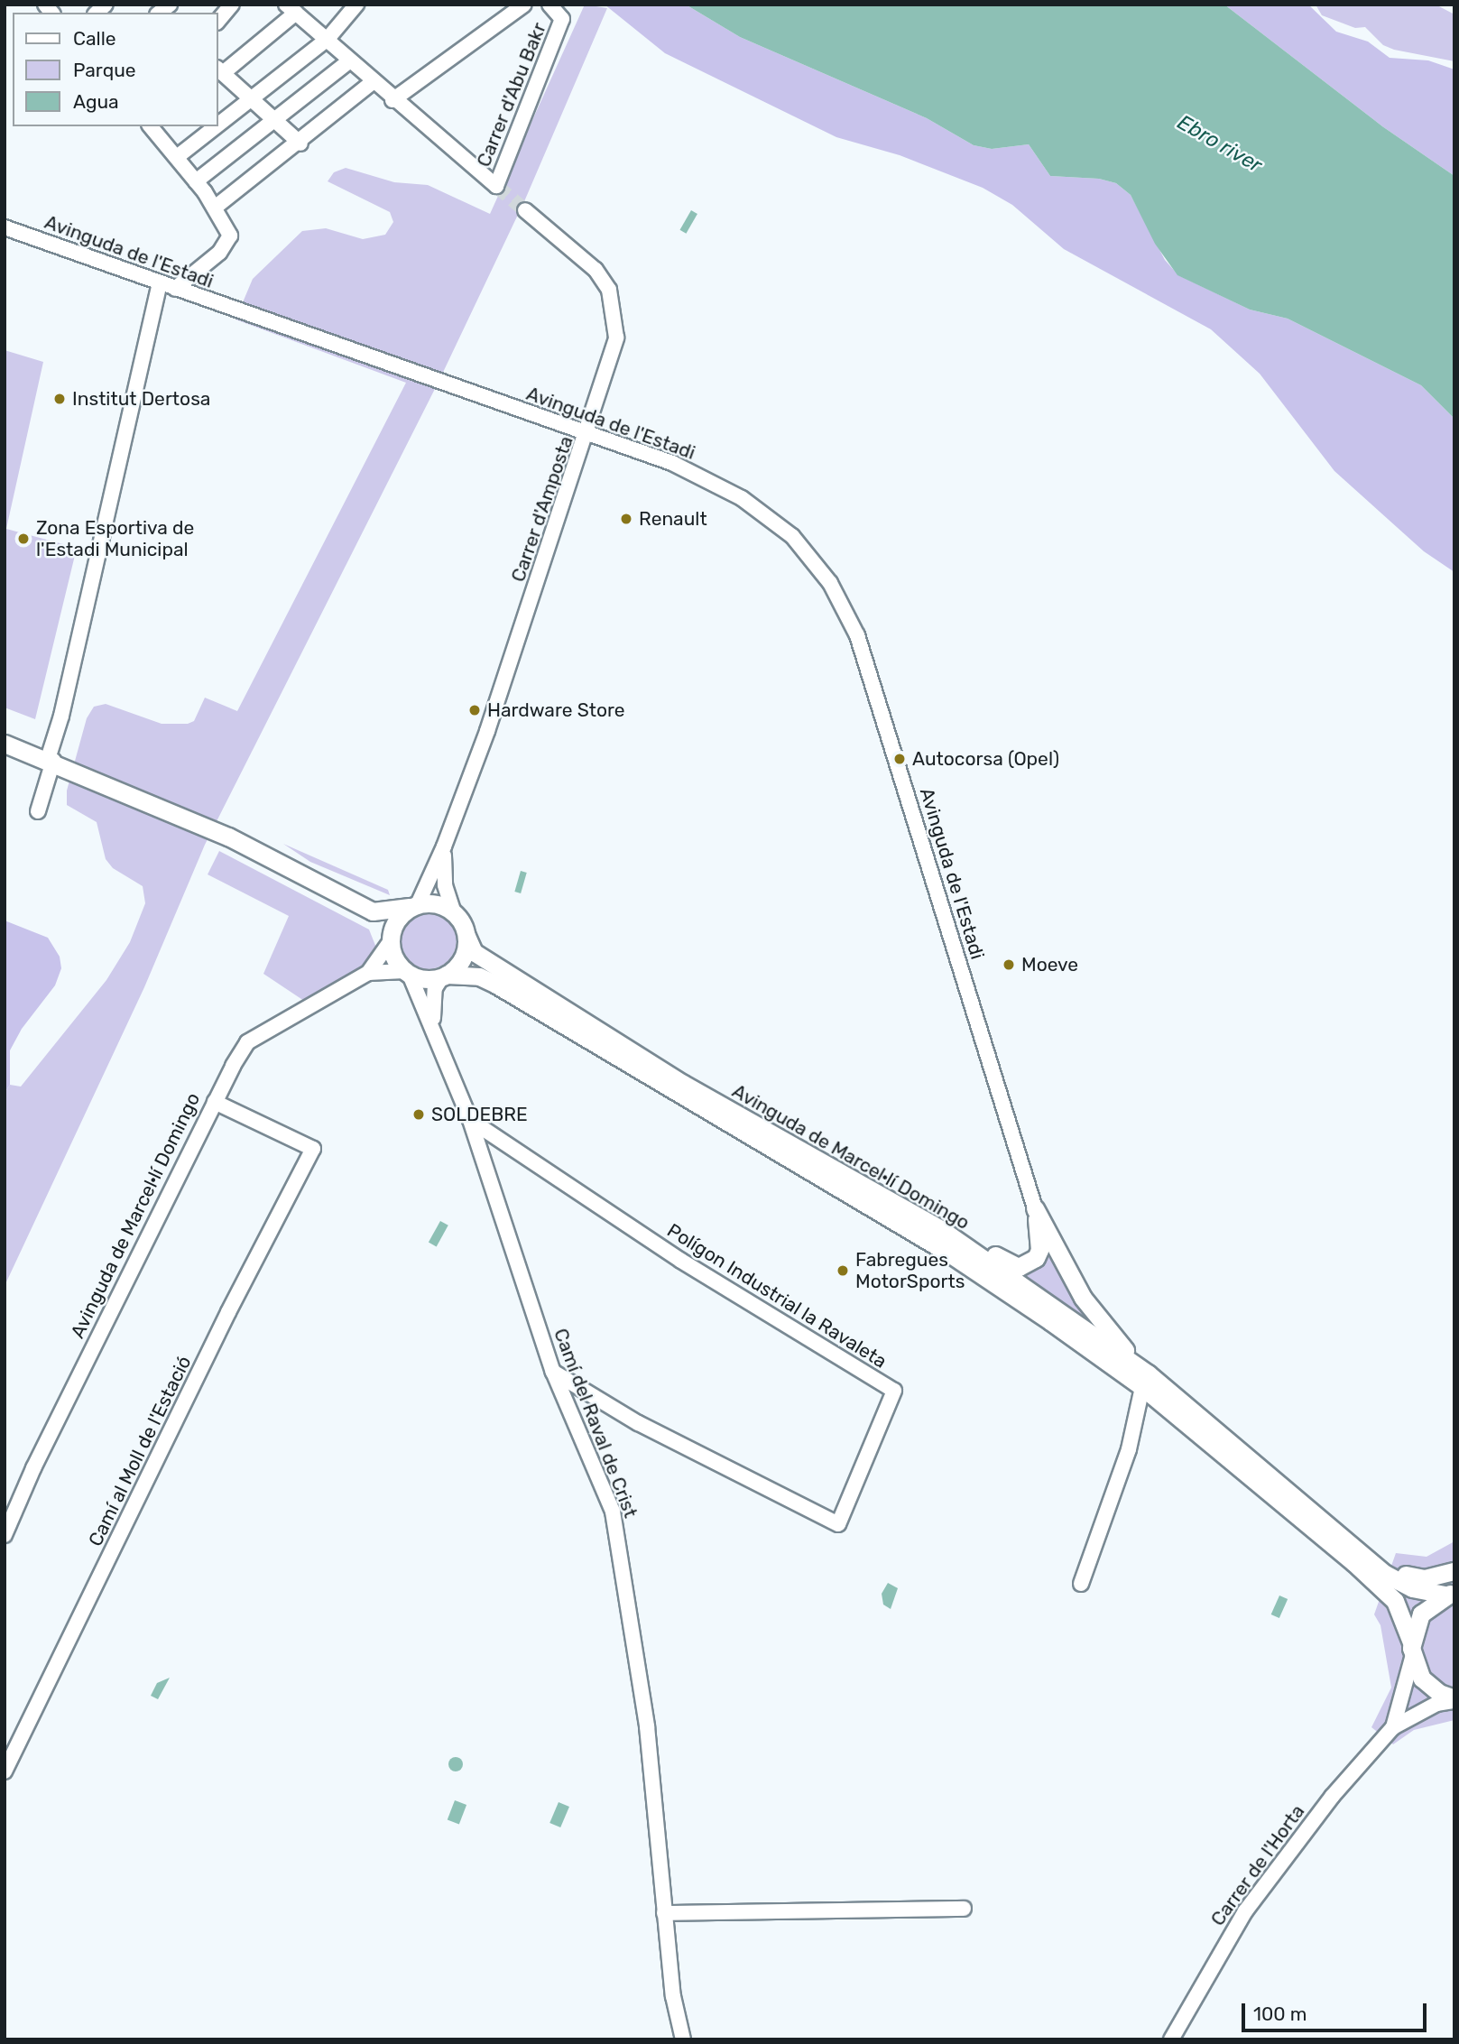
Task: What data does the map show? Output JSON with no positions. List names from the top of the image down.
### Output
{
  "streets": {
    "main road": ["Avinguda de Marcel·lí Domingo"],
    "street": [
      "Carrer d'Abu Bakr",
      "Avinguda de l'Estadi",
      "Carrer d'Amposta",
      "Polígon Industrial la Ravaleta",
      "Camí del Raval de Crist",
      "Camí al Moll de l'Estació",
      "Carrer de l'Horta"
    ]
  },
  "crossings": [
    ["Avinguda de l'Estadi", "Carrer d'Amposta"],
    ["Carrer d'Amposta", "Avinguda de Marcel·lí Domingo"],
    ["Carrer d'Amposta", "Camí del Raval de Crist"],
    ["Avinguda de Marcel·lí Domingo", "Camí del Raval de Crist"],
    ["Avinguda de Marcel·lí Domingo", "Camí al Moll de l'Estació"],
    ["Polígon Industrial la Ravaleta", "Camí del Raval de Crist"]
  ],
  "water": ["Ebro river"],
  "places": [
    "Institut Dertosa",
    "Renault",
    "Zona Esportiva de l'Estadi Municipal",
    "Hardware Store",
    "Autocorsa (Opel)",
    "Moeve",
    "SOLDEBRE",
    "Fabregues MotorSports"
  ],
  "legend": ["Calle", "Parque", "Agua"],
  "scale_bar": "100 m"
}
